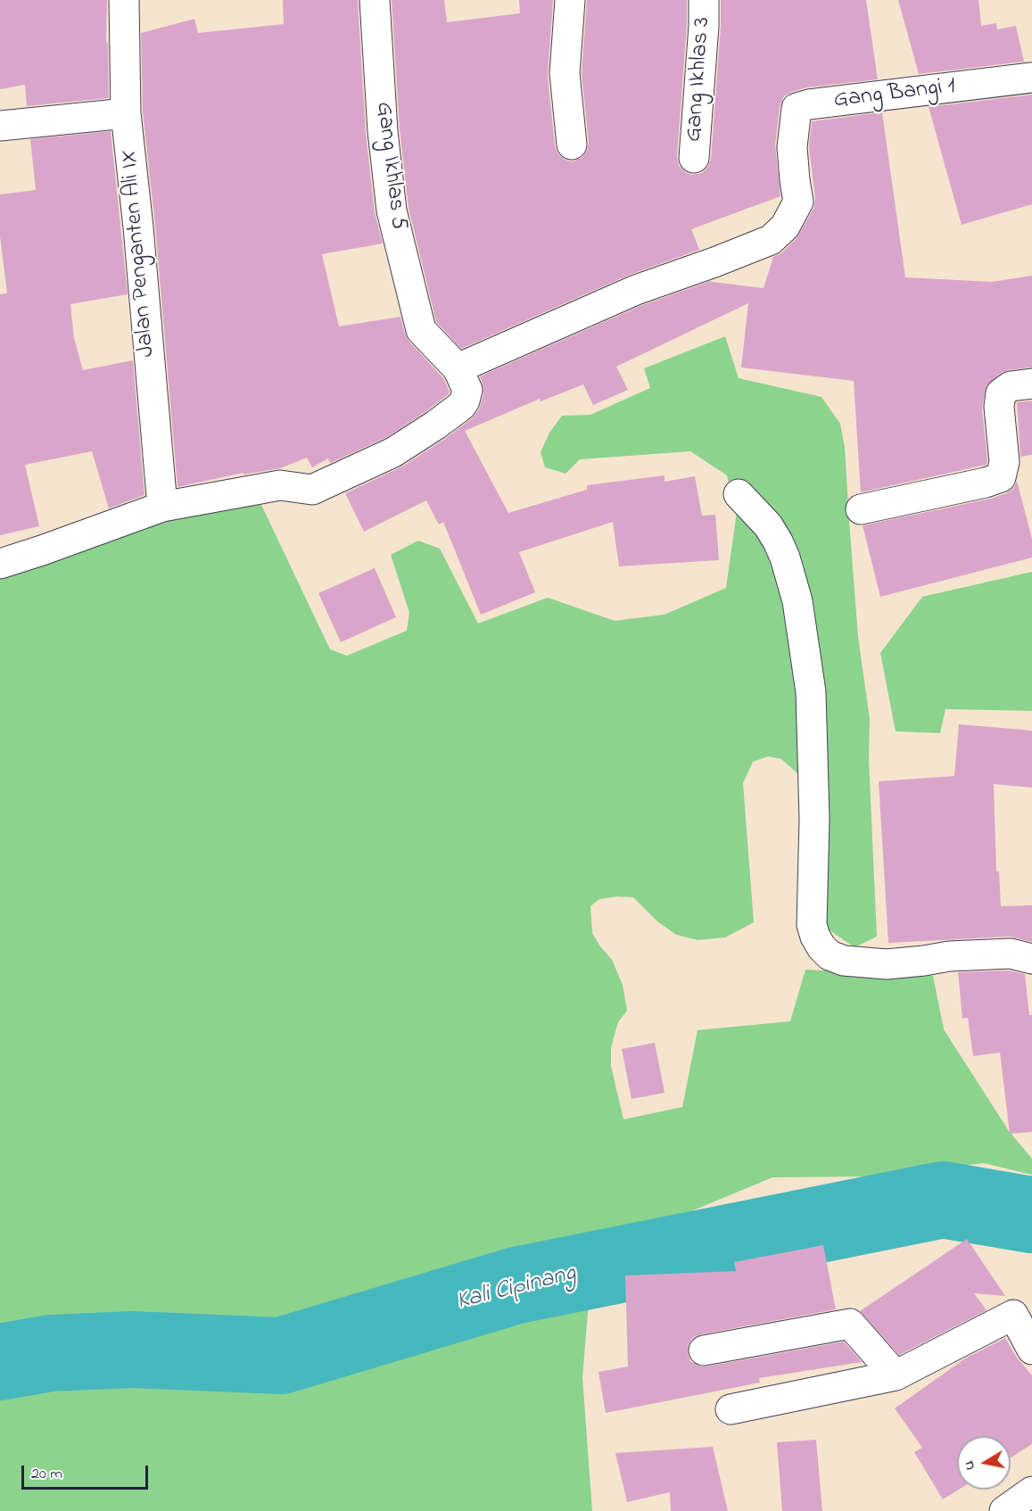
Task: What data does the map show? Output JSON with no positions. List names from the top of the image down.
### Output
{
  "streets": {
    "street": [
      "Gang Ikhlas 3",
      "Gang Bangi 1",
      "Gang Ikhlas 5",
      "Jalan Penganten Ali IX"
    ]
  },
  "crossings": [
    ["Gang Bangi 1", "Gang Ikhlas 5"]
  ],
  "water": ["Kali Cipinang"],
  "scale_bar": "20 m",
  "north": "left"
}
